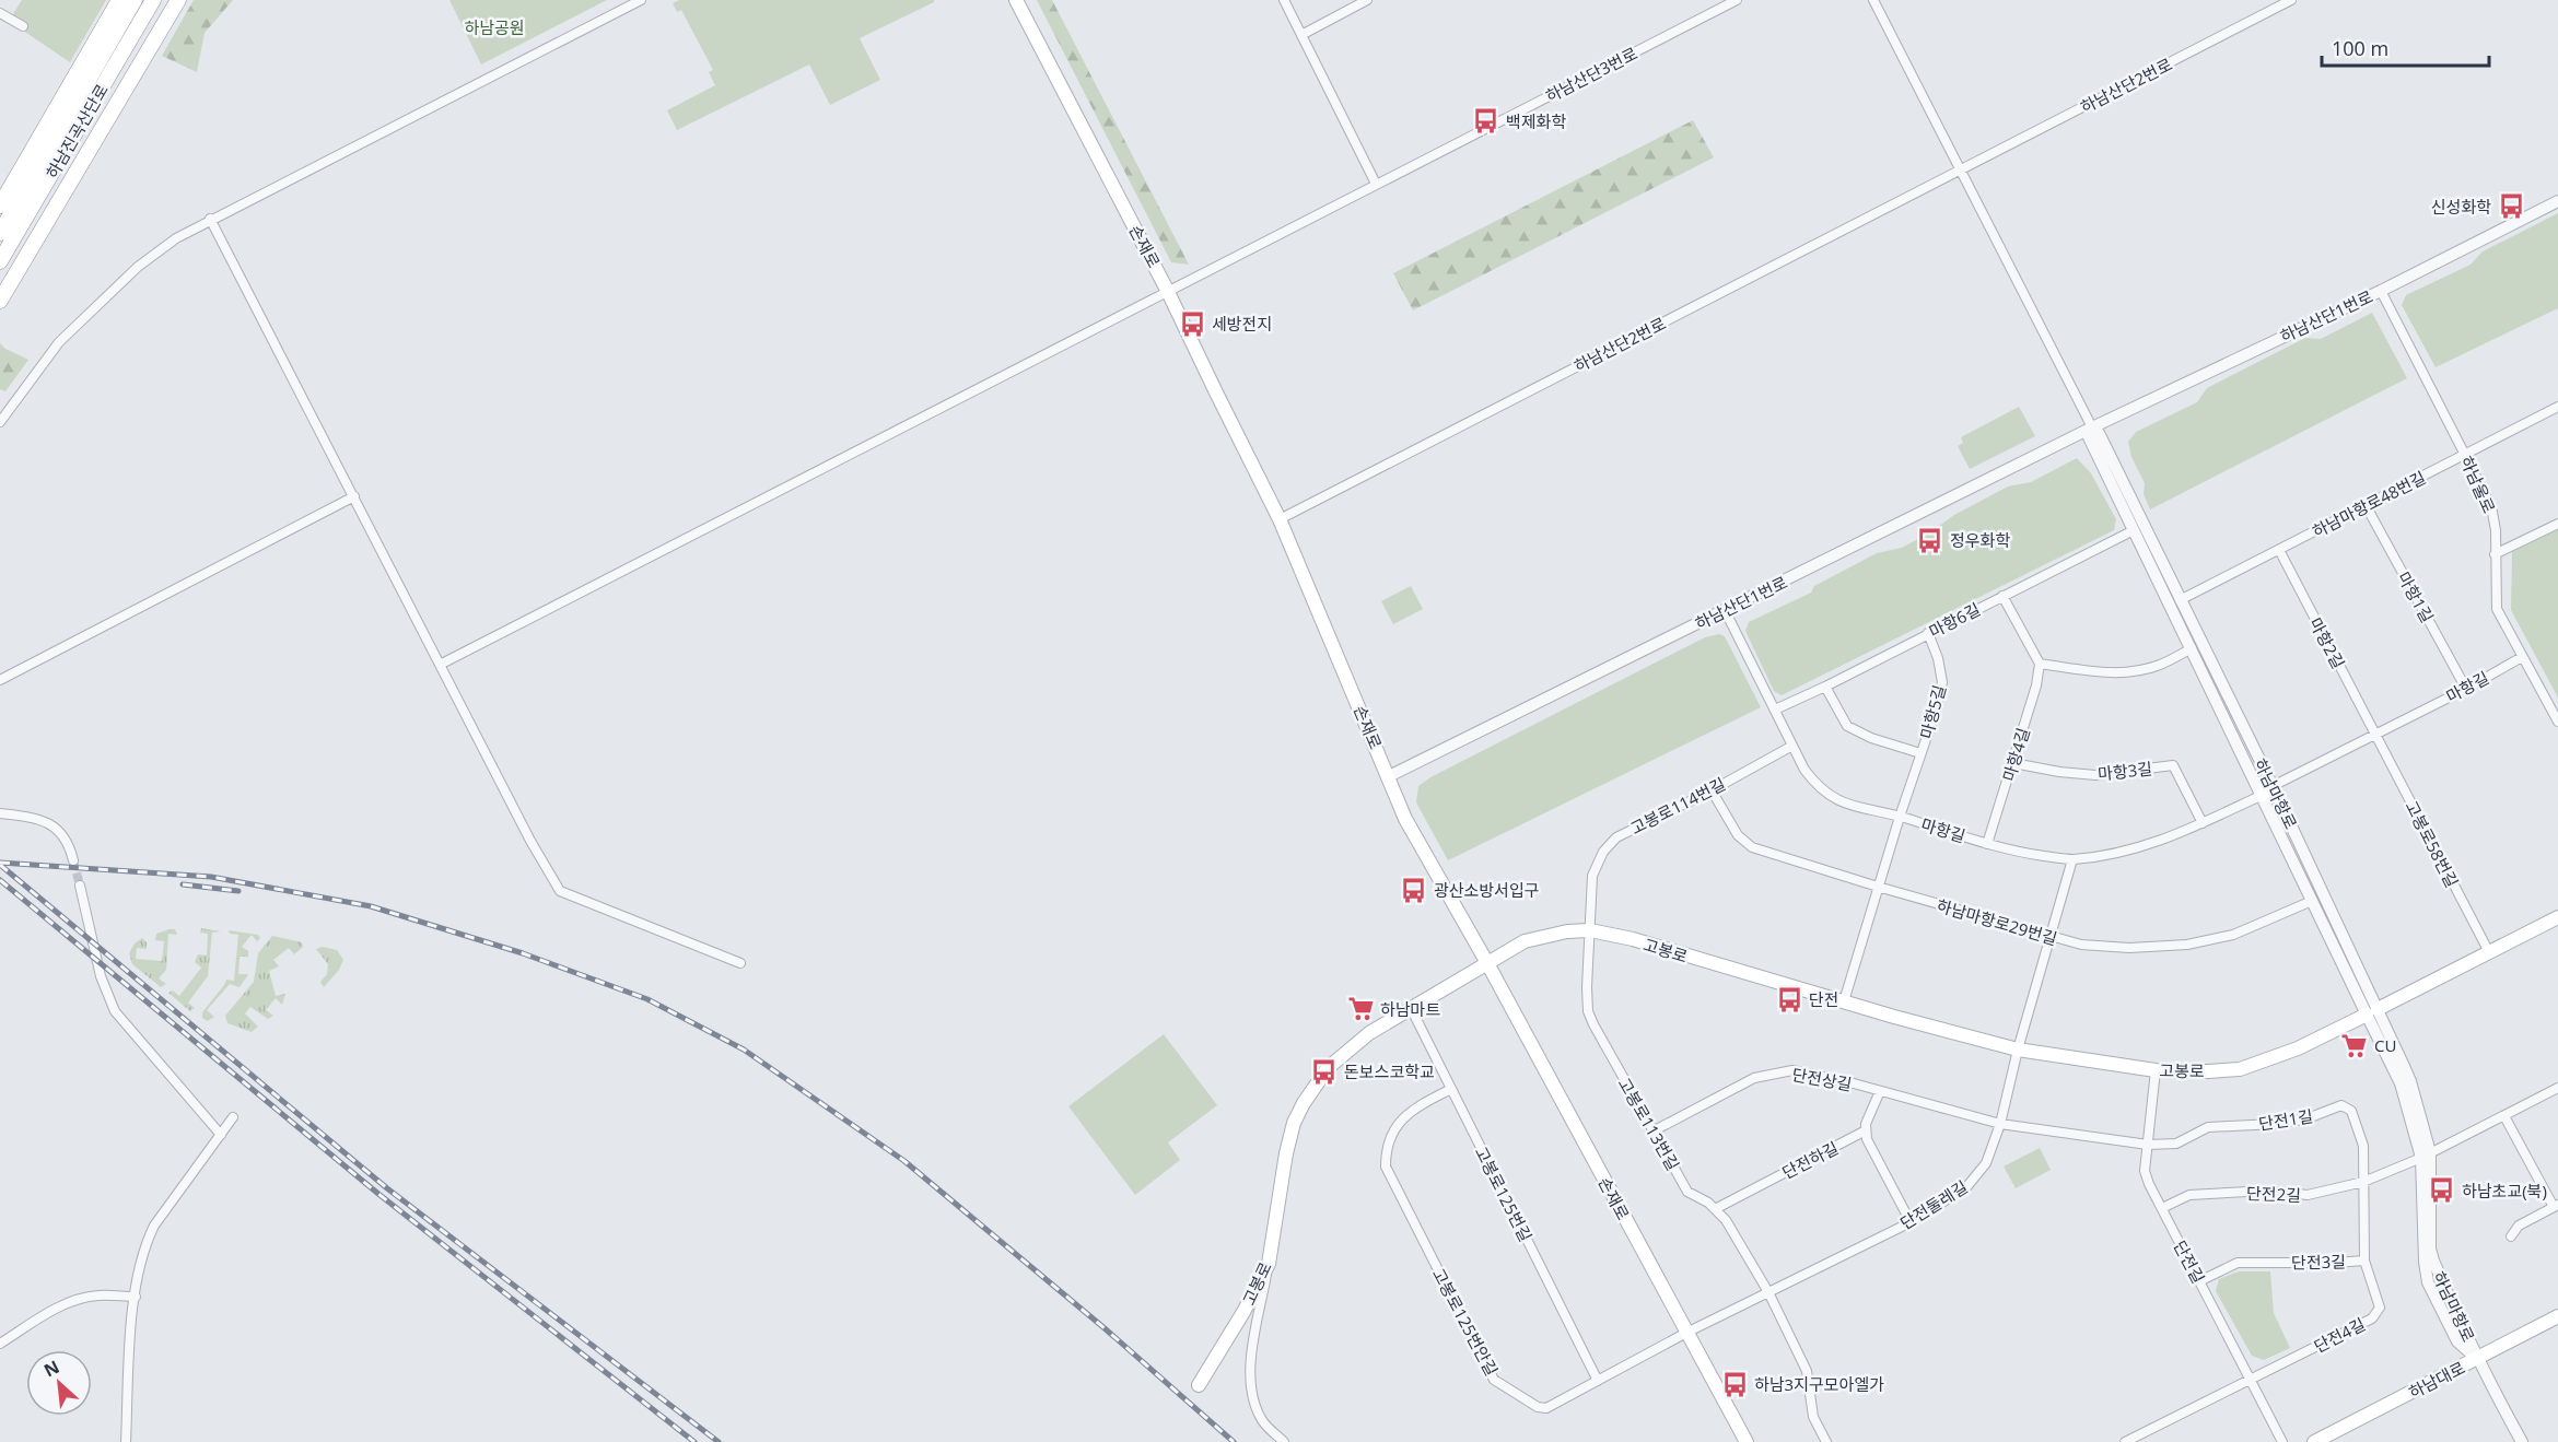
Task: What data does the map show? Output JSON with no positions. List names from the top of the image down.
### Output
{
  "streets": {
    "highway": ["하남진곡산단로"],
    "main road": ["손재로", "고봉로", "하남대로"],
    "street": [
      "하남산단3번로",
      "하남산단2번로",
      "하남산단1번로",
      "하남울로",
      "하남마항로48번길",
      "마항1길",
      "마항6길",
      "마항2길",
      "마항길",
      "마항5길",
      "마항4길",
      "마항3길",
      "하남마항로",
      "고봉로114번길",
      "고봉로58번길",
      "하남마항로29번길",
      "단전상길",
      "단전1길",
      "고봉로113번길",
      "단전하길",
      "고봉로125번길",
      "단전2길",
      "단전둘레길",
      "단전길",
      "단전3길",
      "고봉로125번안길",
      "단전4길"
    ]
  },
  "crossings": [
    ["하남산단3번로", "손재로"],
    ["하남산단2번로", "손재로"],
    ["손재로", "하남산단1번로"],
    ["손재로", "고봉로"],
    ["손재로", "단전둘레길"],
    ["손재로", "고봉로125번안길"],
    ["하남산단1번로", "하남울로"],
    ["하남산단1번로", "마항길"],
    ["하남산단1번로", "하남마항로"],
    ["하남울로", "하남마항로48번길"],
    ["하남울로", "마항길"],
    ["하남마항로48번길", "마항1길"],
    ["하남마항로48번길", "마항2길"],
    ["하남마항로48번길", "하남마항로"],
    ["마항1길", "마항길"],
    ["마항6길", "마항길"],
    ["마항6길", "마항5길"],
    ["마항6길", "하남마항로"],
    ["마항2길", "마항길"],
    ["마항2길", "고봉로58번길"],
    ["마항길", "마항5길"],
    ["마항길", "마항4길"],
    ["마항길", "마항3길"],
    ["마항길", "하남마항로"],
    ["마항길", "고봉로114번길"],
    ["마항길", "고봉로58번길"],
    ["마항길", "단전둘레길"],
    ["마항5길", "하남마항로29번길"],
    ["마항5길", "고봉로"],
    ["마항4길", "마항3길"],
    ["하남마항로", "하남마항로29번길"],
    ["하남마항로", "고봉로"],
    ["하남마항로", "단전2길"],
    ["하남마항로", "하남대로"],
    ["고봉로114번길", "하남마항로29번길"],
    ["고봉로114번길", "고봉로"],
    ["고봉로114번길", "고봉로113번길"],
    ["고봉로58번길", "고봉로"],
    ["하남마항로29번길", "단전둘레길"],
    ["고봉로", "고봉로113번길"],
    ["고봉로", "고봉로125번길"],
    ["고봉로", "단전둘레길"],
    ["고봉로", "단전길"],
    ["단전상길", "단전1길"],
    ["단전상길", "고봉로113번길"],
    ["단전상길", "단전둘레길"],
    ["단전상길", "단전길"],
    ["단전1길", "단전2길"],
    ["단전1길", "단전길"],
    ["단전1길", "단전3길"],
    ["고봉로113번길", "단전하길"],
    ["고봉로113번길", "단전둘레길"],
    ["고봉로125번길", "고봉로125번안길"],
    ["단전2길", "단전길"],
    ["단전2길", "단전3길"],
    ["단전둘레길", "고봉로125번안길"],
    ["단전길", "단전3길"],
    ["단전길", "단전4길"],
    ["단전3길", "단전4길"]
  ],
  "parks": ["하남공원"],
  "places": {
    "bus stop": [
      "백제화학",
      "신성화학",
      "세방전지",
      "정우화학",
      "광산소방서입구",
      "단전",
      "돈보스코학교",
      "하남초교(북)",
      "하남3지구모아엘가"
    ],
    "supermarket": ["하남마트", "CU"]
  },
  "scale_bar": "100 m",
  "north": "top left"
}
